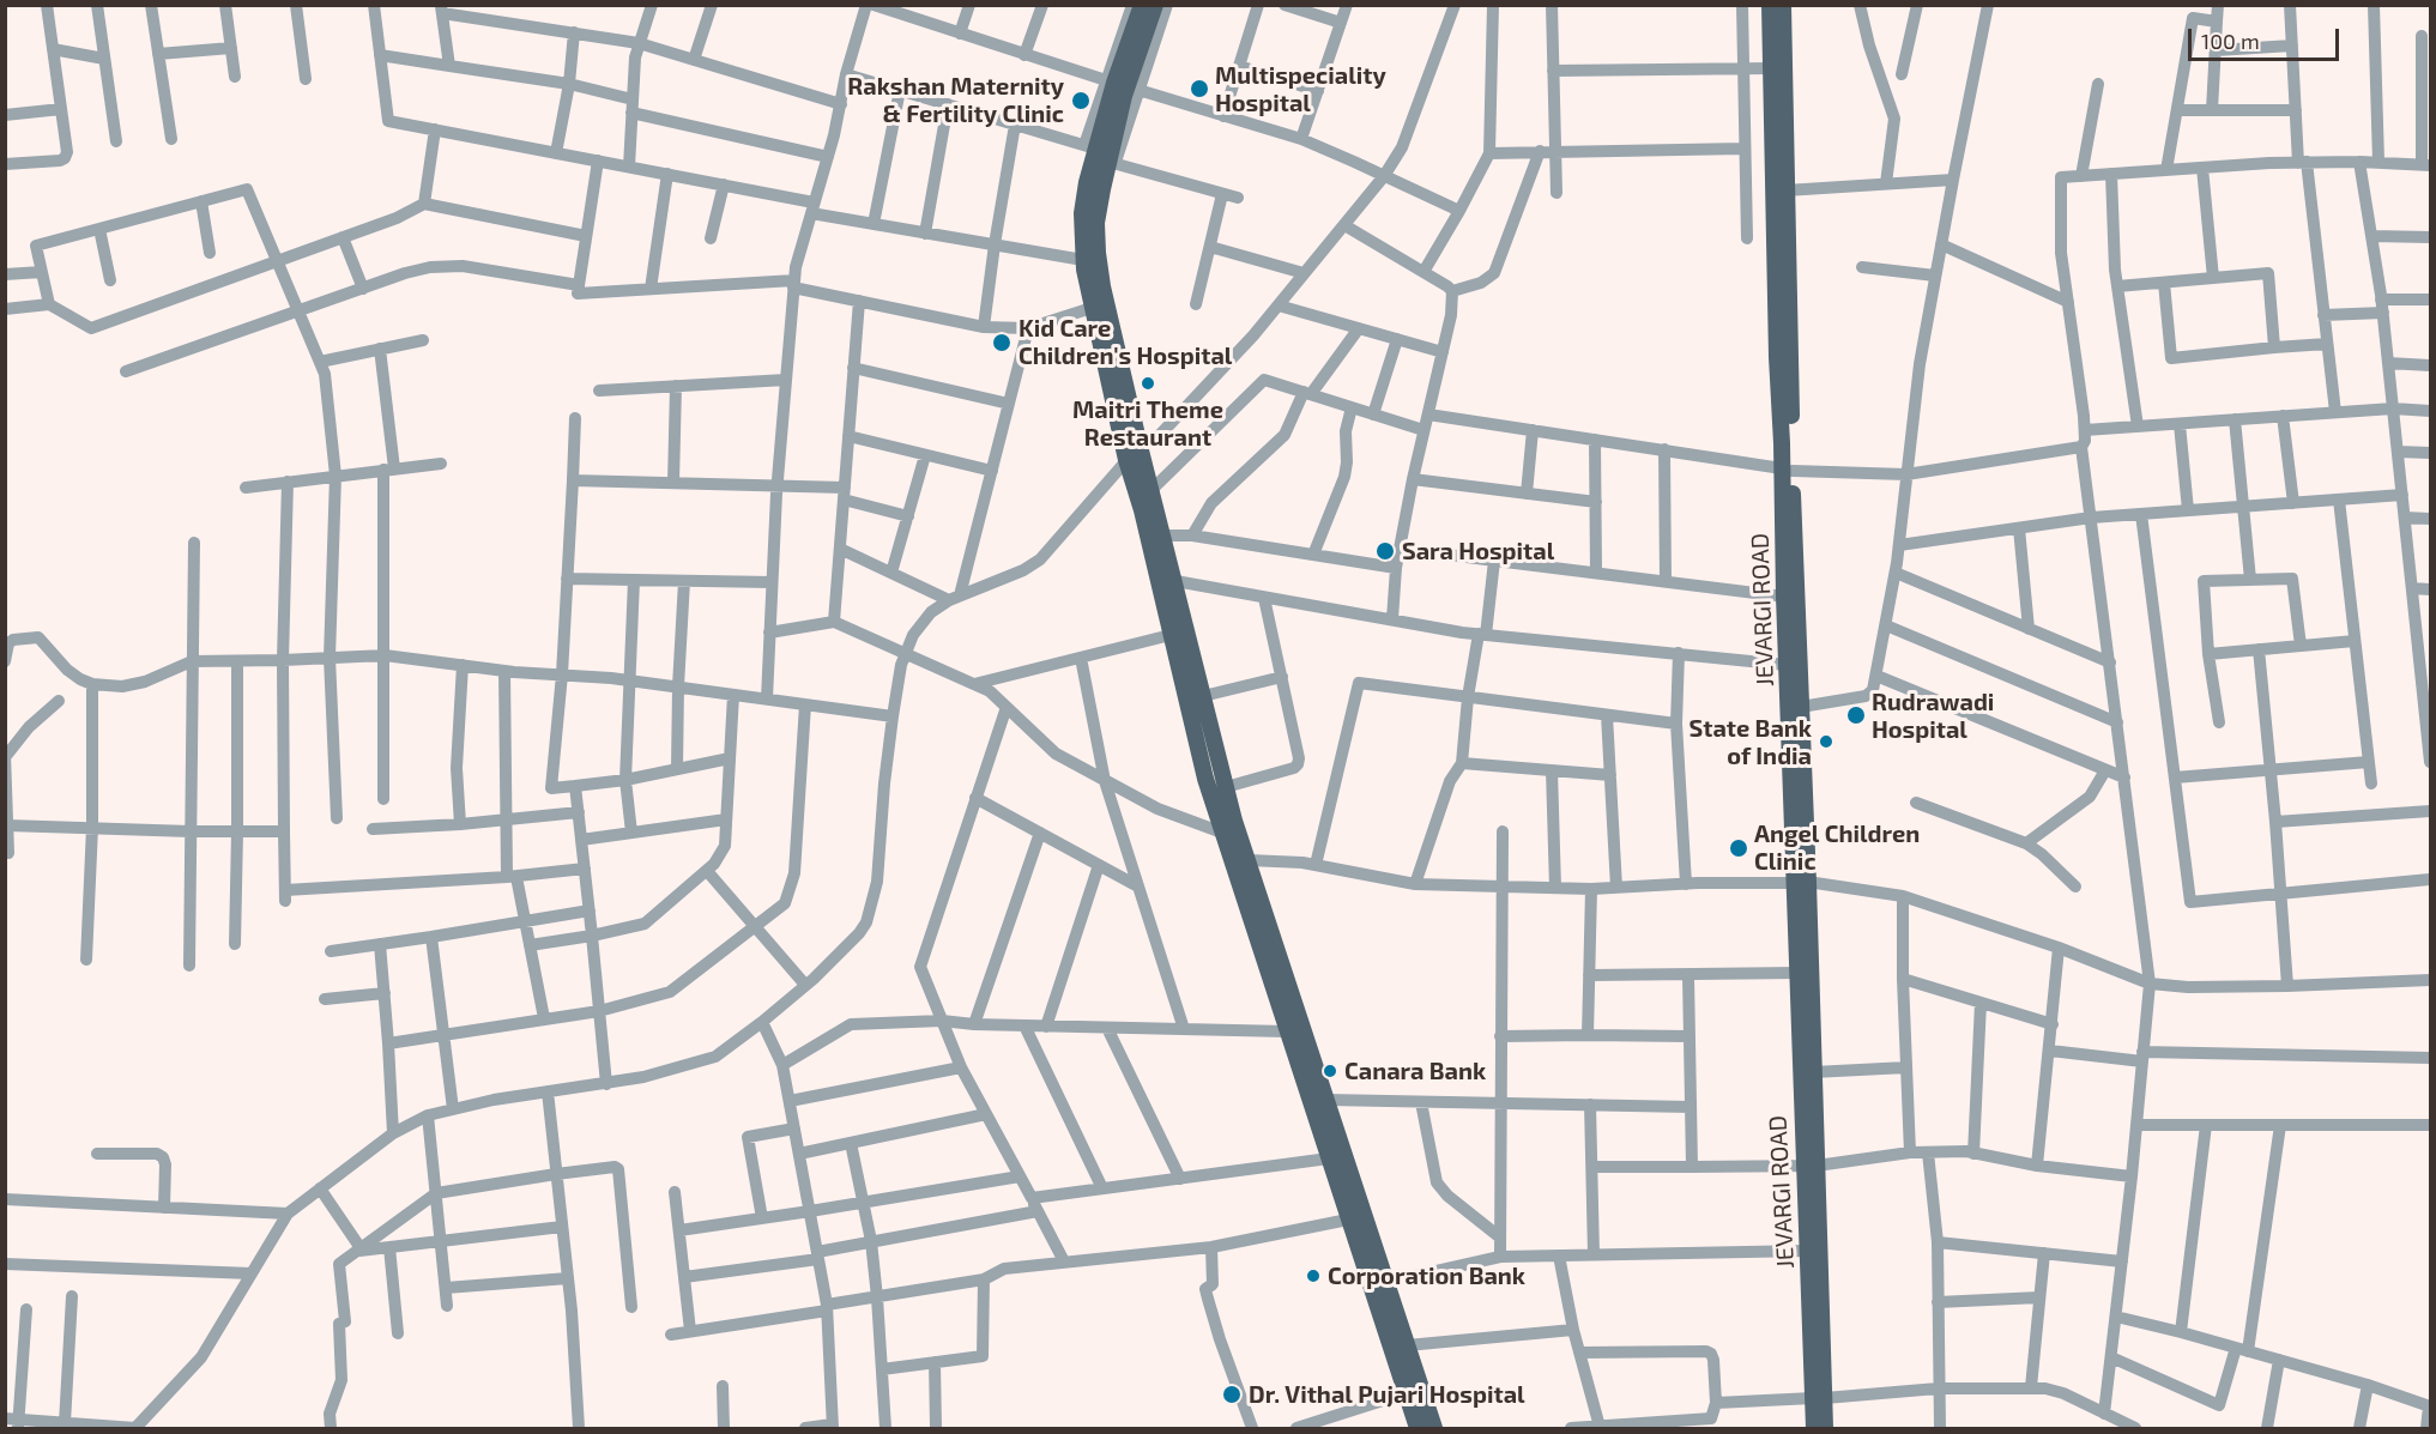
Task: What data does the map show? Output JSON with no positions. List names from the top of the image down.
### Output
{
  "streets": {
    "main road": ["JEVARGI ROAD"]
  },
  "places": [
    "Multispeciality Hospital",
    "Rakshan Maternity & Fertility Clinic",
    "Kid Care Children's Hospital",
    "Maitri Theme Restaurant",
    "Sara Hospital",
    "Rudrawadi Hospital",
    "State Bank of India",
    "Angel Children Clinic",
    "Canara Bank",
    "Corporation Bank",
    "Dr. Vithal Pujari Hospital"
  ],
  "scale_bar": "100 m"
}
